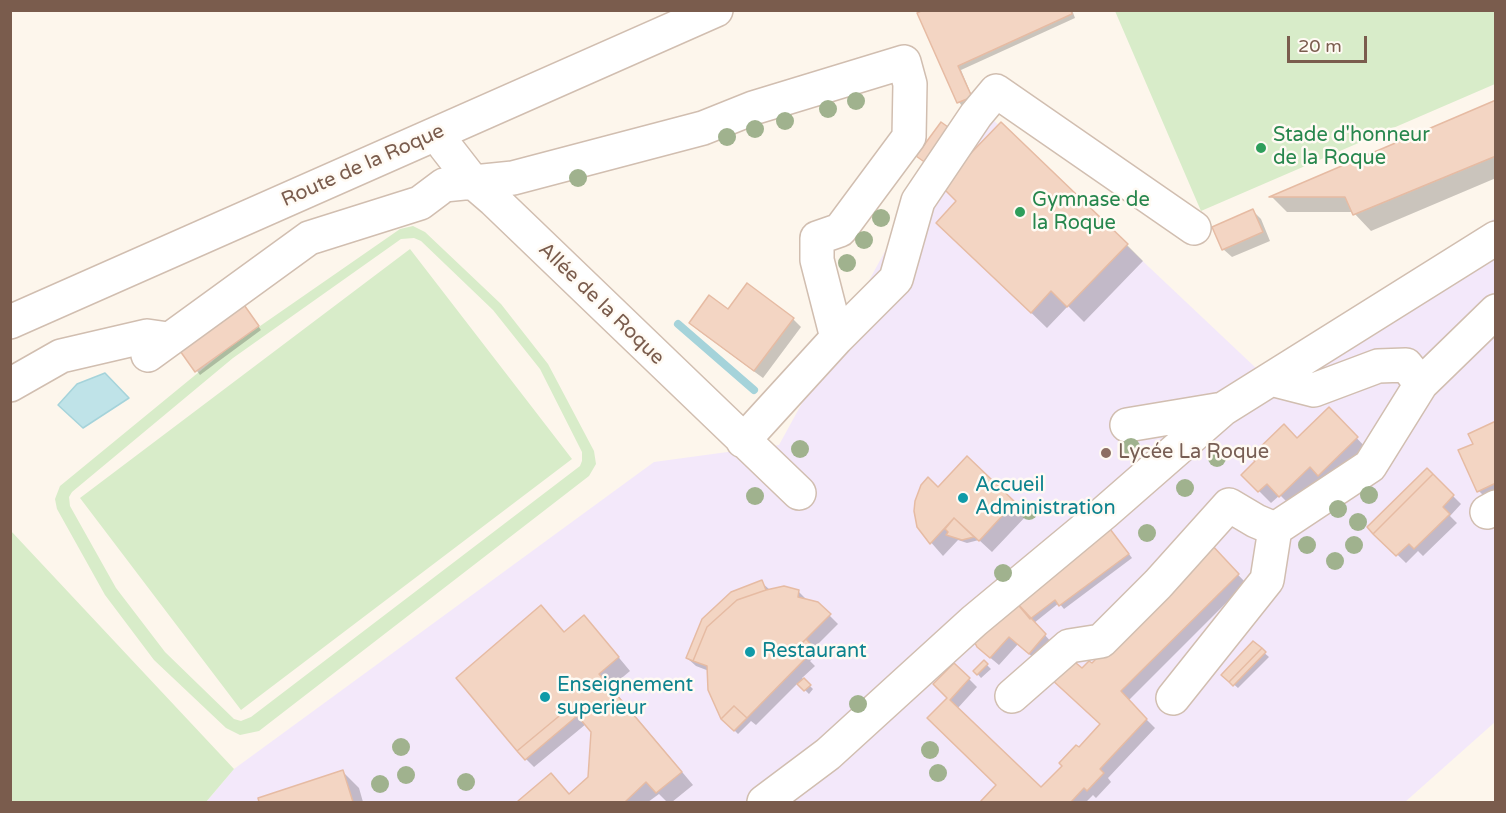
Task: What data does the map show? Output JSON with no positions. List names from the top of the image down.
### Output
{
  "streets": {
    "street": ["Route de la Roque", "Allée de la Roque"]
  },
  "crossings": [
    ["Route de la Roque", "Allée de la Roque"]
  ],
  "places": [
    "Stade d'honneur de la Roque",
    "Gymnase de la Roque",
    "Lycée La Roque",
    "Accueil Administration",
    "Restaurant",
    "Enseignement superieur"
  ],
  "scale_bar": "20 m"
}
